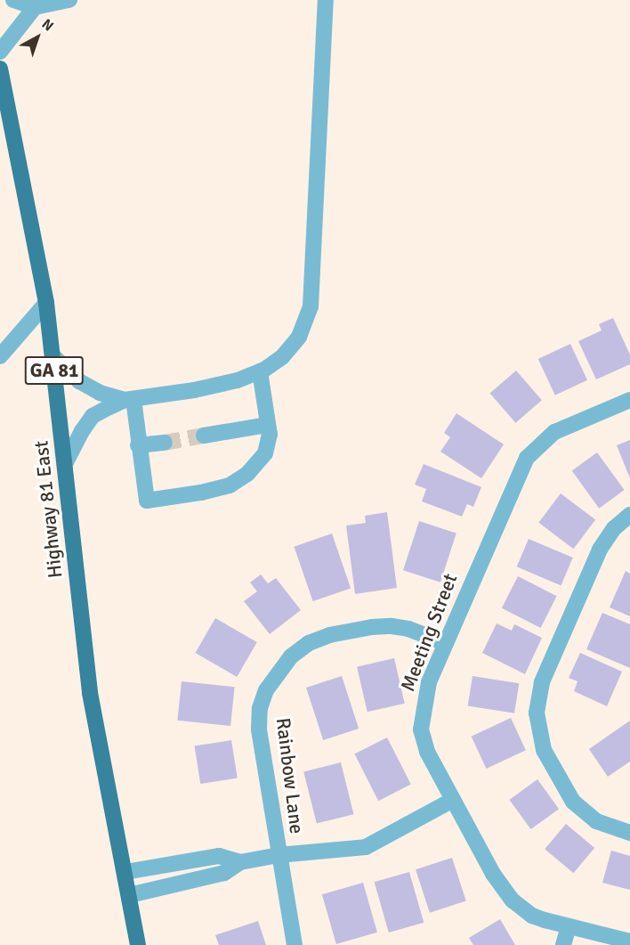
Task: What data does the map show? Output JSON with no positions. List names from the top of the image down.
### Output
{
  "streets": {
    "main road": ["GA 81", "Highway 81 East"],
    "street": ["Meeting Street", "Rainbow Lane"]
  },
  "crossings": [
    ["Meeting Street", "Rainbow Lane"]
  ],
  "north": "top right"
}
